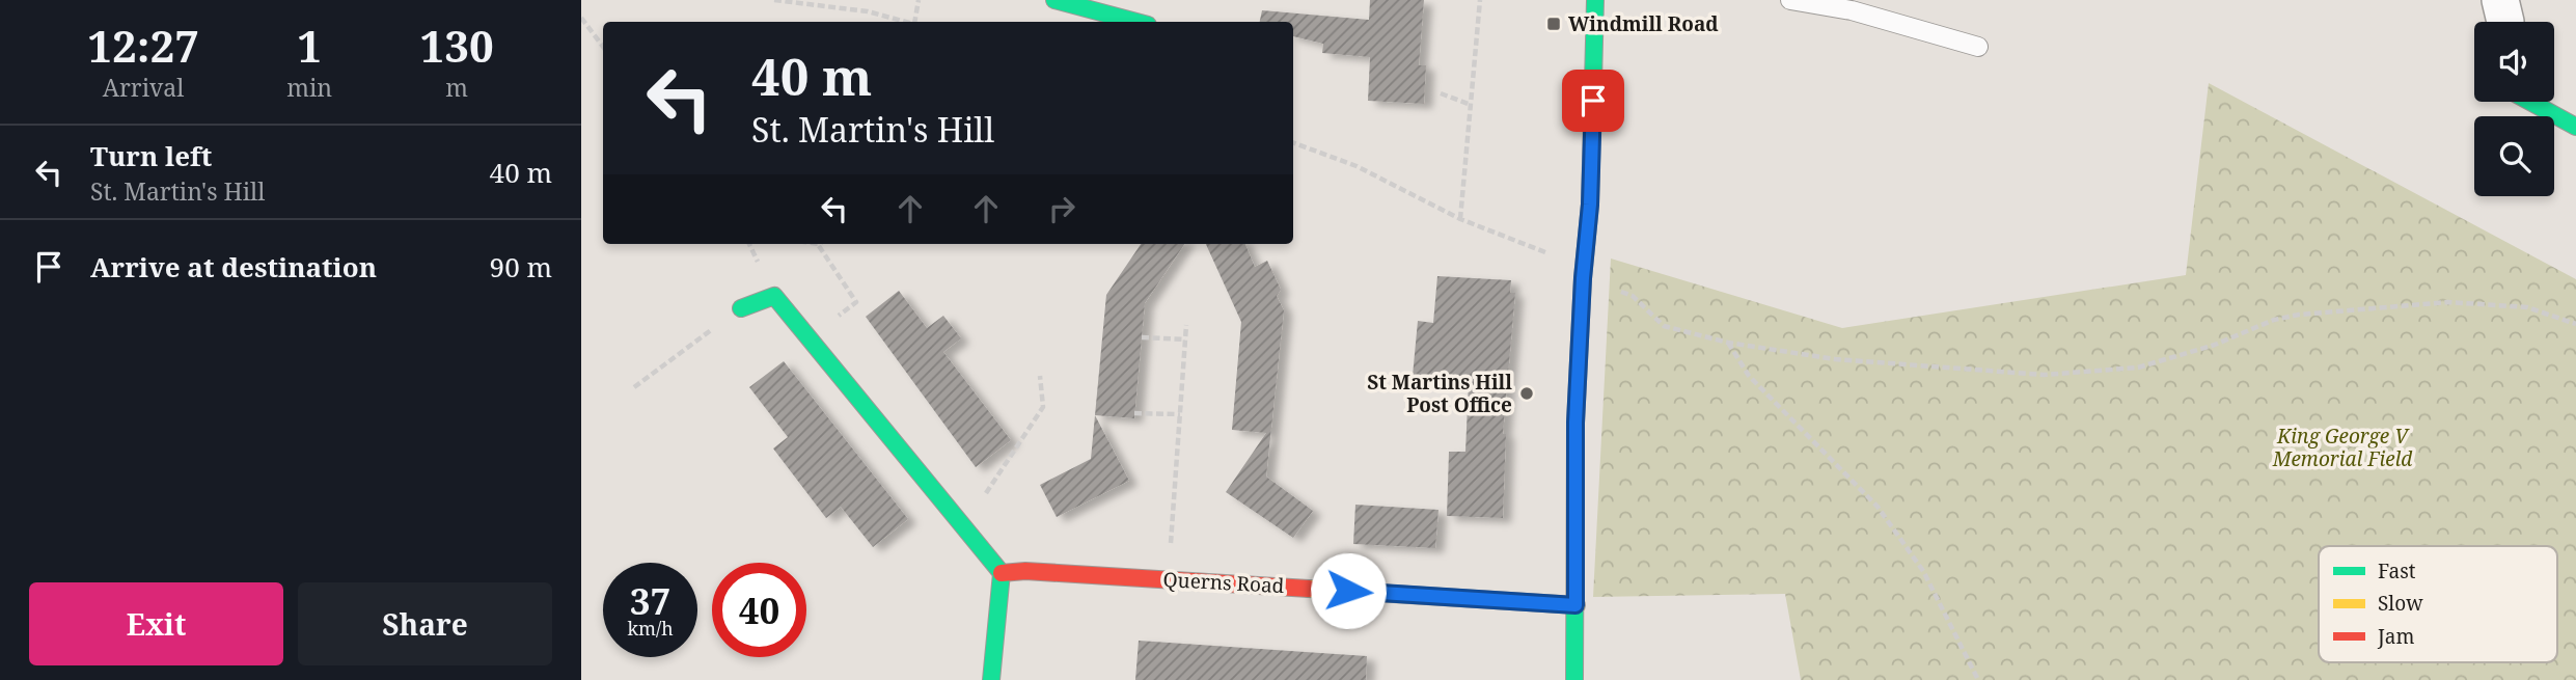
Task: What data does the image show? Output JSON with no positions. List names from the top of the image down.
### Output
{
  "streets": {
    "street": ["Querns Road"]
  },
  "parks": ["King George V Memorial Field"],
  "places": {
    "transit": ["Windmill Road"],
    "other": ["St Martins Hill Post Office"]
  },
  "legend": ["Fast", "Slow", "Jam"],
  "page": {
    "eta": [
      "12:27",
      "Arrival",
      "1",
      "min",
      "130",
      "m"
    ],
    "turn": ["40 m", "St. Martin's Hill"],
    "list": [
      {
        "name": "Turn left",
        "note": "St. Martin's Hill",
        "value": "40 m"
      },
      {
        "name": "Arrive at destination",
        "value": "90 m"
      }
    ],
    "speed": "37 km/h",
    "limit": "40",
    "buttons": ["Exit", "Share"]
  }
}
